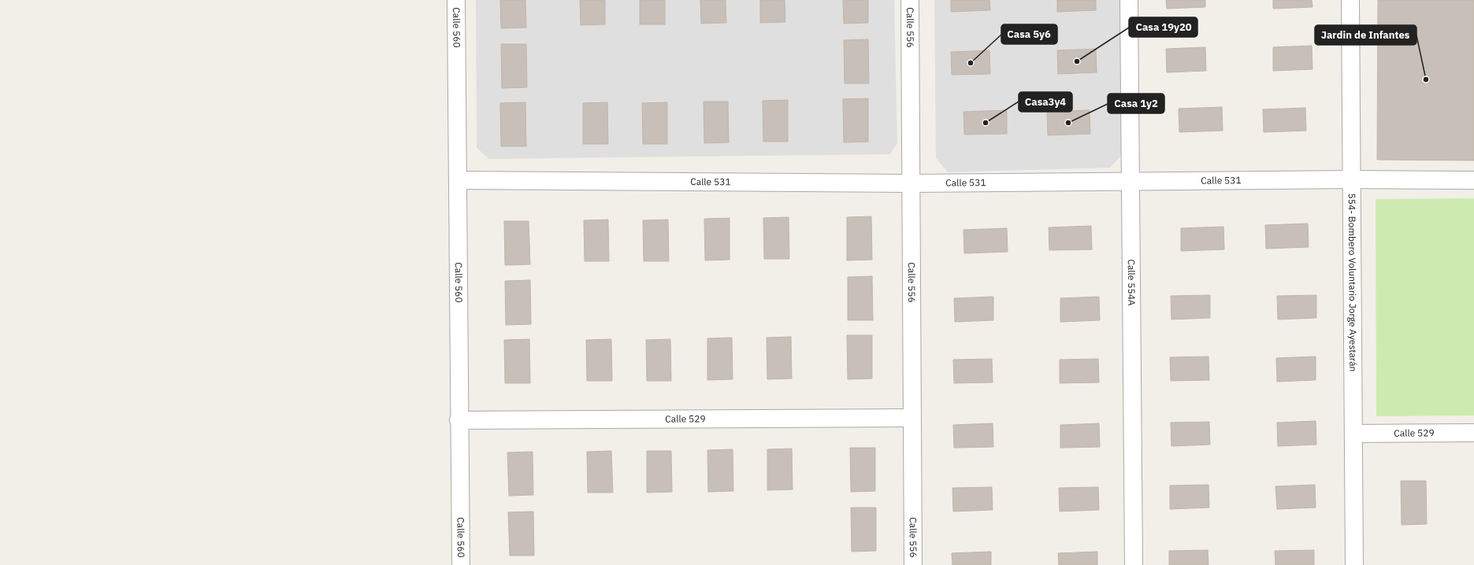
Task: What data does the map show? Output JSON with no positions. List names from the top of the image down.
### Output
{
  "streets": {
    "street": [
      "Calle 560",
      "Calle 556",
      "Calle 531",
      "Calle 554A",
      "554- Bombero Voluntario Jorge Ayestarán",
      "Calle 529"
    ]
  },
  "crossings": [
    ["Calle 560", "Calle 531"],
    ["Calle 560", "Calle 529"],
    ["Calle 556", "Calle 531"],
    ["Calle 556", "Calle 529"],
    ["Calle 531", "Calle 554A"],
    ["Calle 531", "554- Bombero Voluntario Jorge Ayestarán"],
    ["554- Bombero Voluntario Jorge Ayestarán", "Calle 529"]
  ],
  "places": [
    "Casa 19y20",
    "Casa 5y6",
    "Jardin de Infantes",
    "Casa3y4",
    "Casa 1y2"
  ]
}
